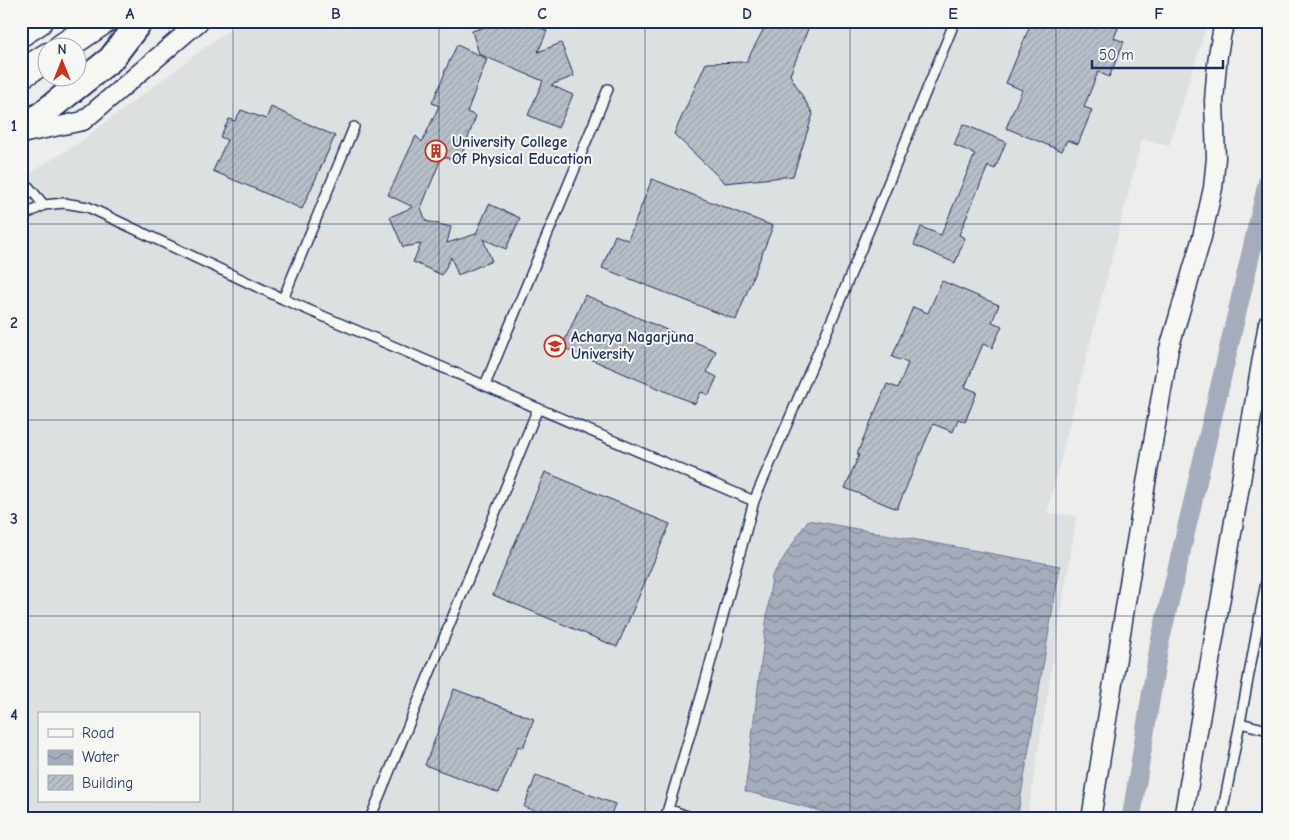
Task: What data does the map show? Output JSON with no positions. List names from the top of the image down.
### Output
{
  "places": {
    "building": ["University College Of Physical Education"],
    "school or university": ["Acharya Nagarjuna University"]
  },
  "legend": ["Road", "Water", "Building"],
  "scale_bar": "50 m",
  "north": "top",
  "grid": {
    "columns": [
      "A",
      "B",
      "C",
      "D",
      "E",
      "F"
    ],
    "rows": [
      "1",
      "2",
      "3",
      "4"
    ]
  }
}
